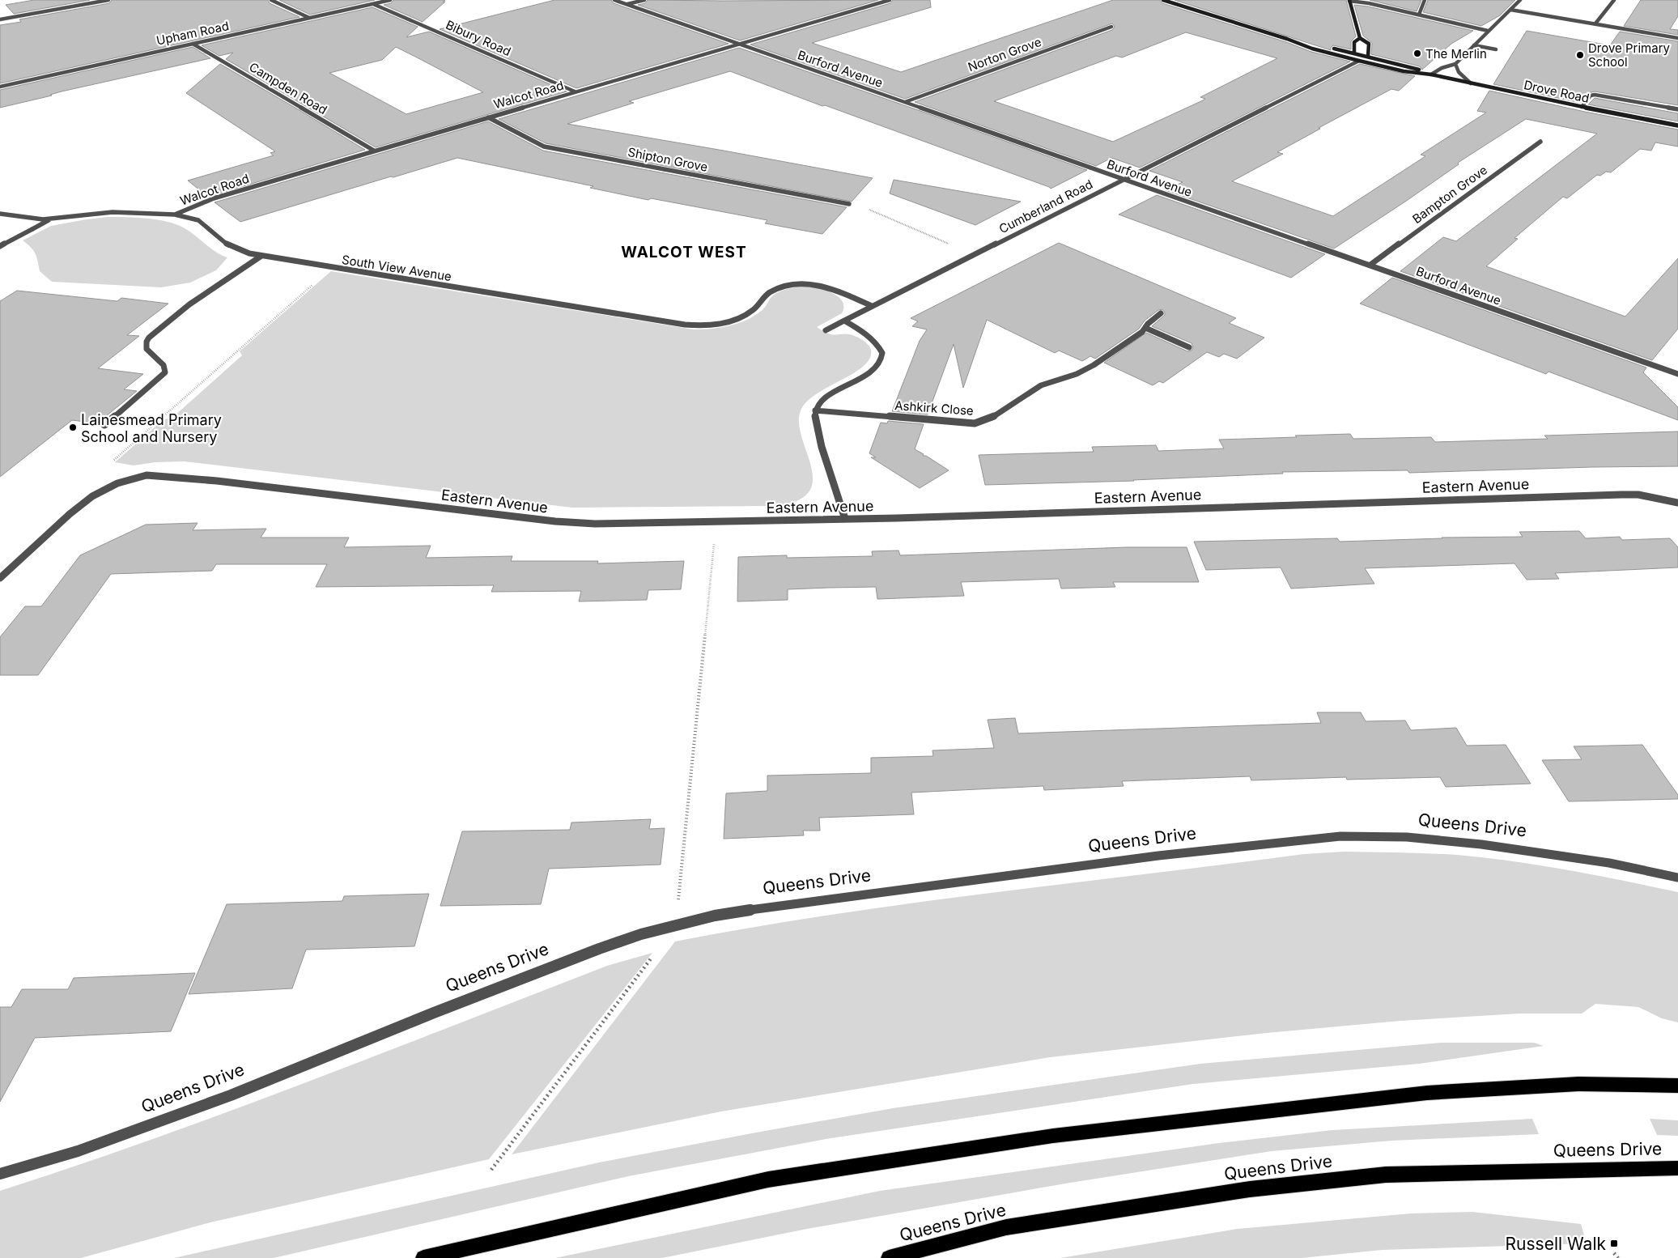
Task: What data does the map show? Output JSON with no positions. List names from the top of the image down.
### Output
{
  "streets": {
    "main road": ["Drove Road", "Queens Drive"],
    "street": [
      "Upham Road",
      "Bibury Road",
      "Norton Grove",
      "Burford Avenue",
      "Campden Road",
      "Walcot Road",
      "Shipton Grove",
      "Bampton Grove",
      "Cumberland Road",
      "South View Avenue",
      "Ashkirk Close",
      "Eastern Avenue"
    ]
  },
  "crossings": [
    ["Upham Road", "Bibury Road"],
    ["Upham Road", "Campden Road"],
    ["Bibury Road", "Walcot Road"],
    ["Norton Grove", "Burford Avenue"],
    ["Burford Avenue", "Walcot Road"],
    ["Burford Avenue", "Bampton Grove"],
    ["Burford Avenue", "Cumberland Road"],
    ["Campden Road", "Walcot Road"],
    ["Drove Road", "Cumberland Road"],
    ["Walcot Road", "Shipton Grove"],
    ["Walcot Road", "South View Avenue"],
    ["Cumberland Road", "South View Avenue"]
  ],
  "districts": ["WALCOT WEST"],
  "places": {
    "other": ["The Merlin", "Drove Primary School", "Lainesmead Primary School and Nursery"],
    "transit": ["Russell Walk"]
  }
}
